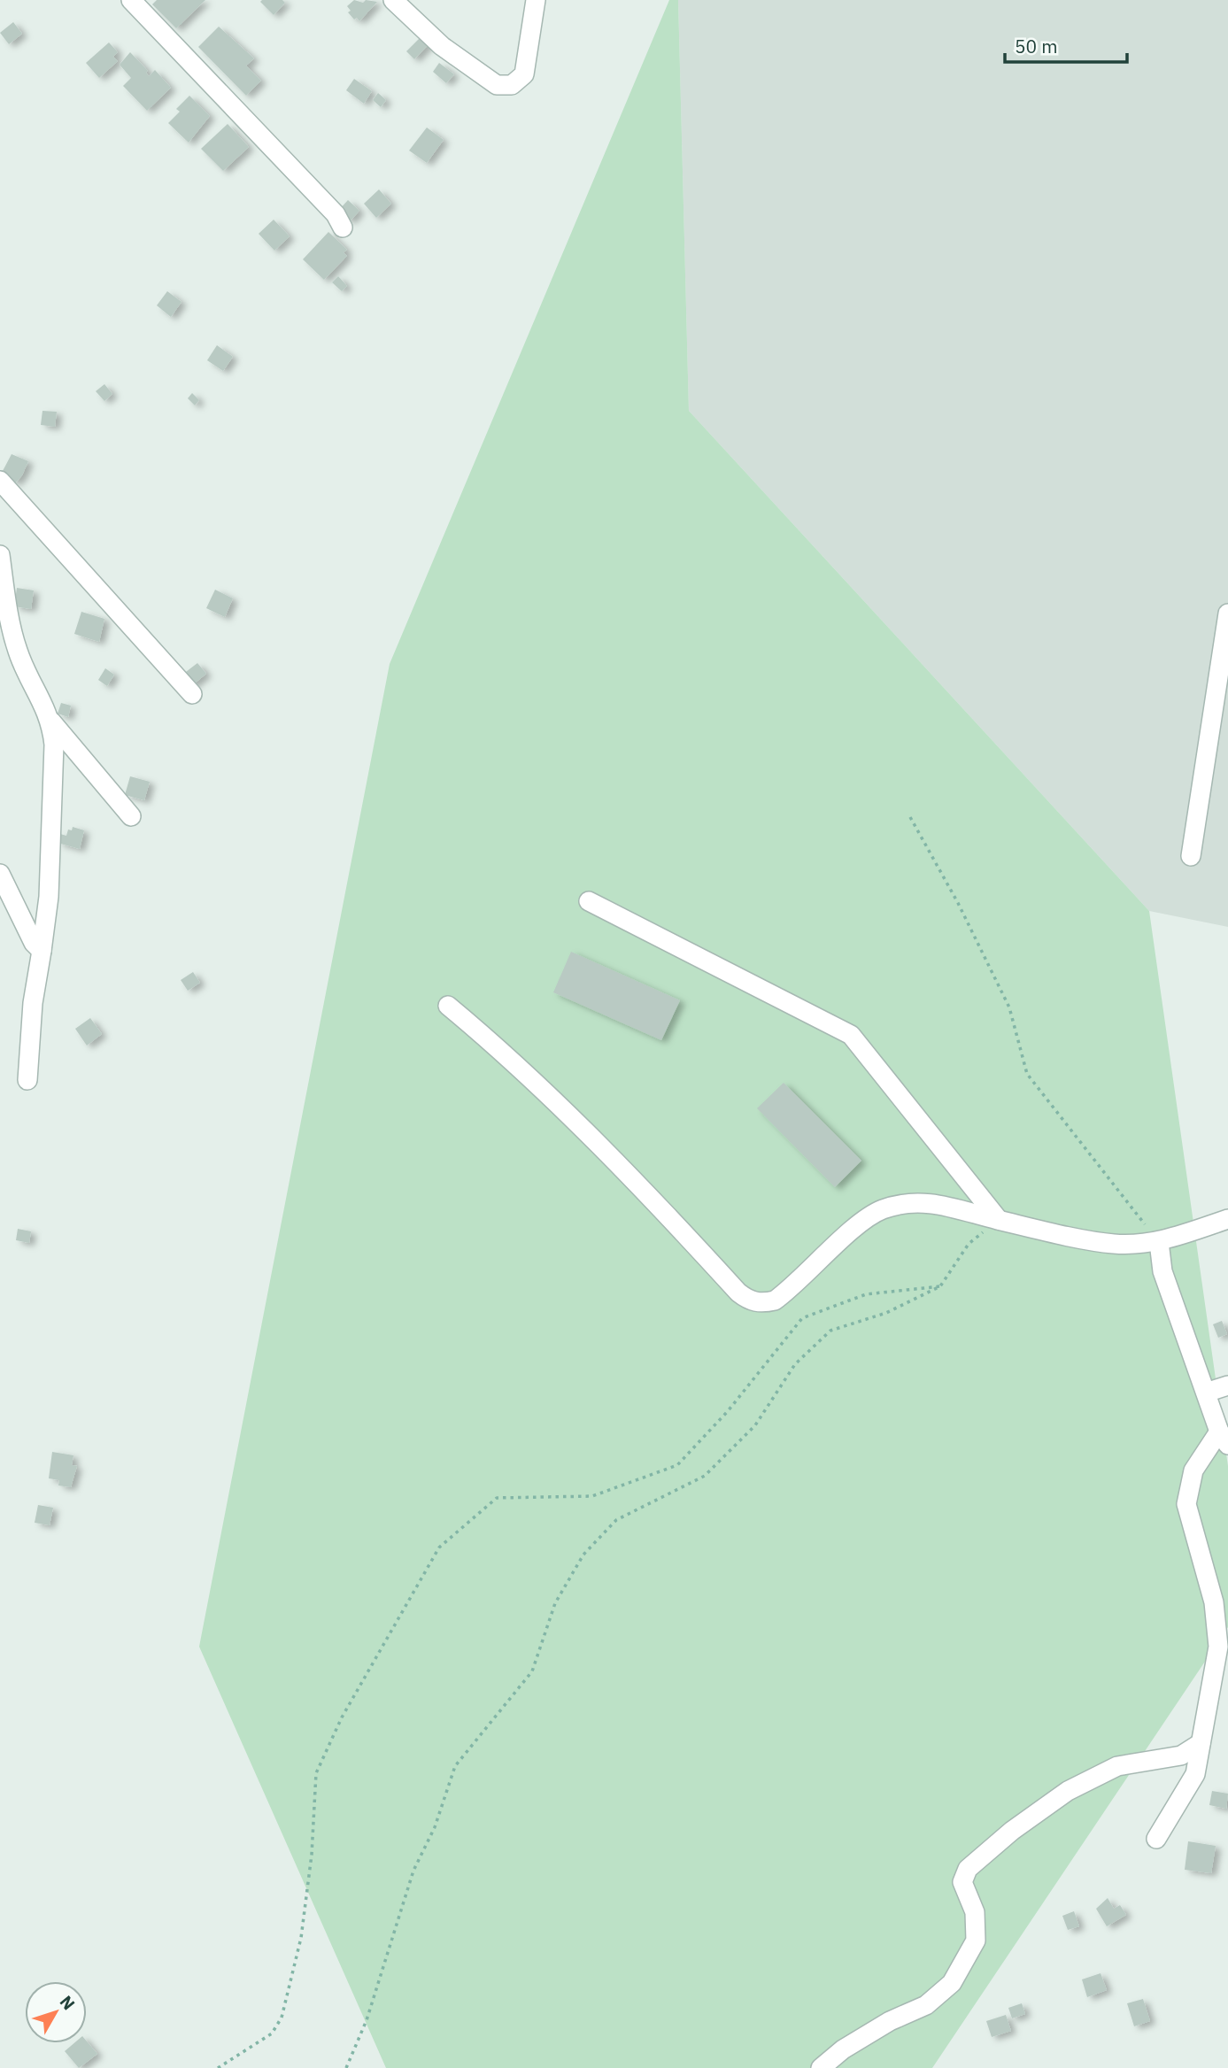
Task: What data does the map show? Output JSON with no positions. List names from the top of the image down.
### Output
{
  "scale_bar": "50 m",
  "north": "top right"
}
